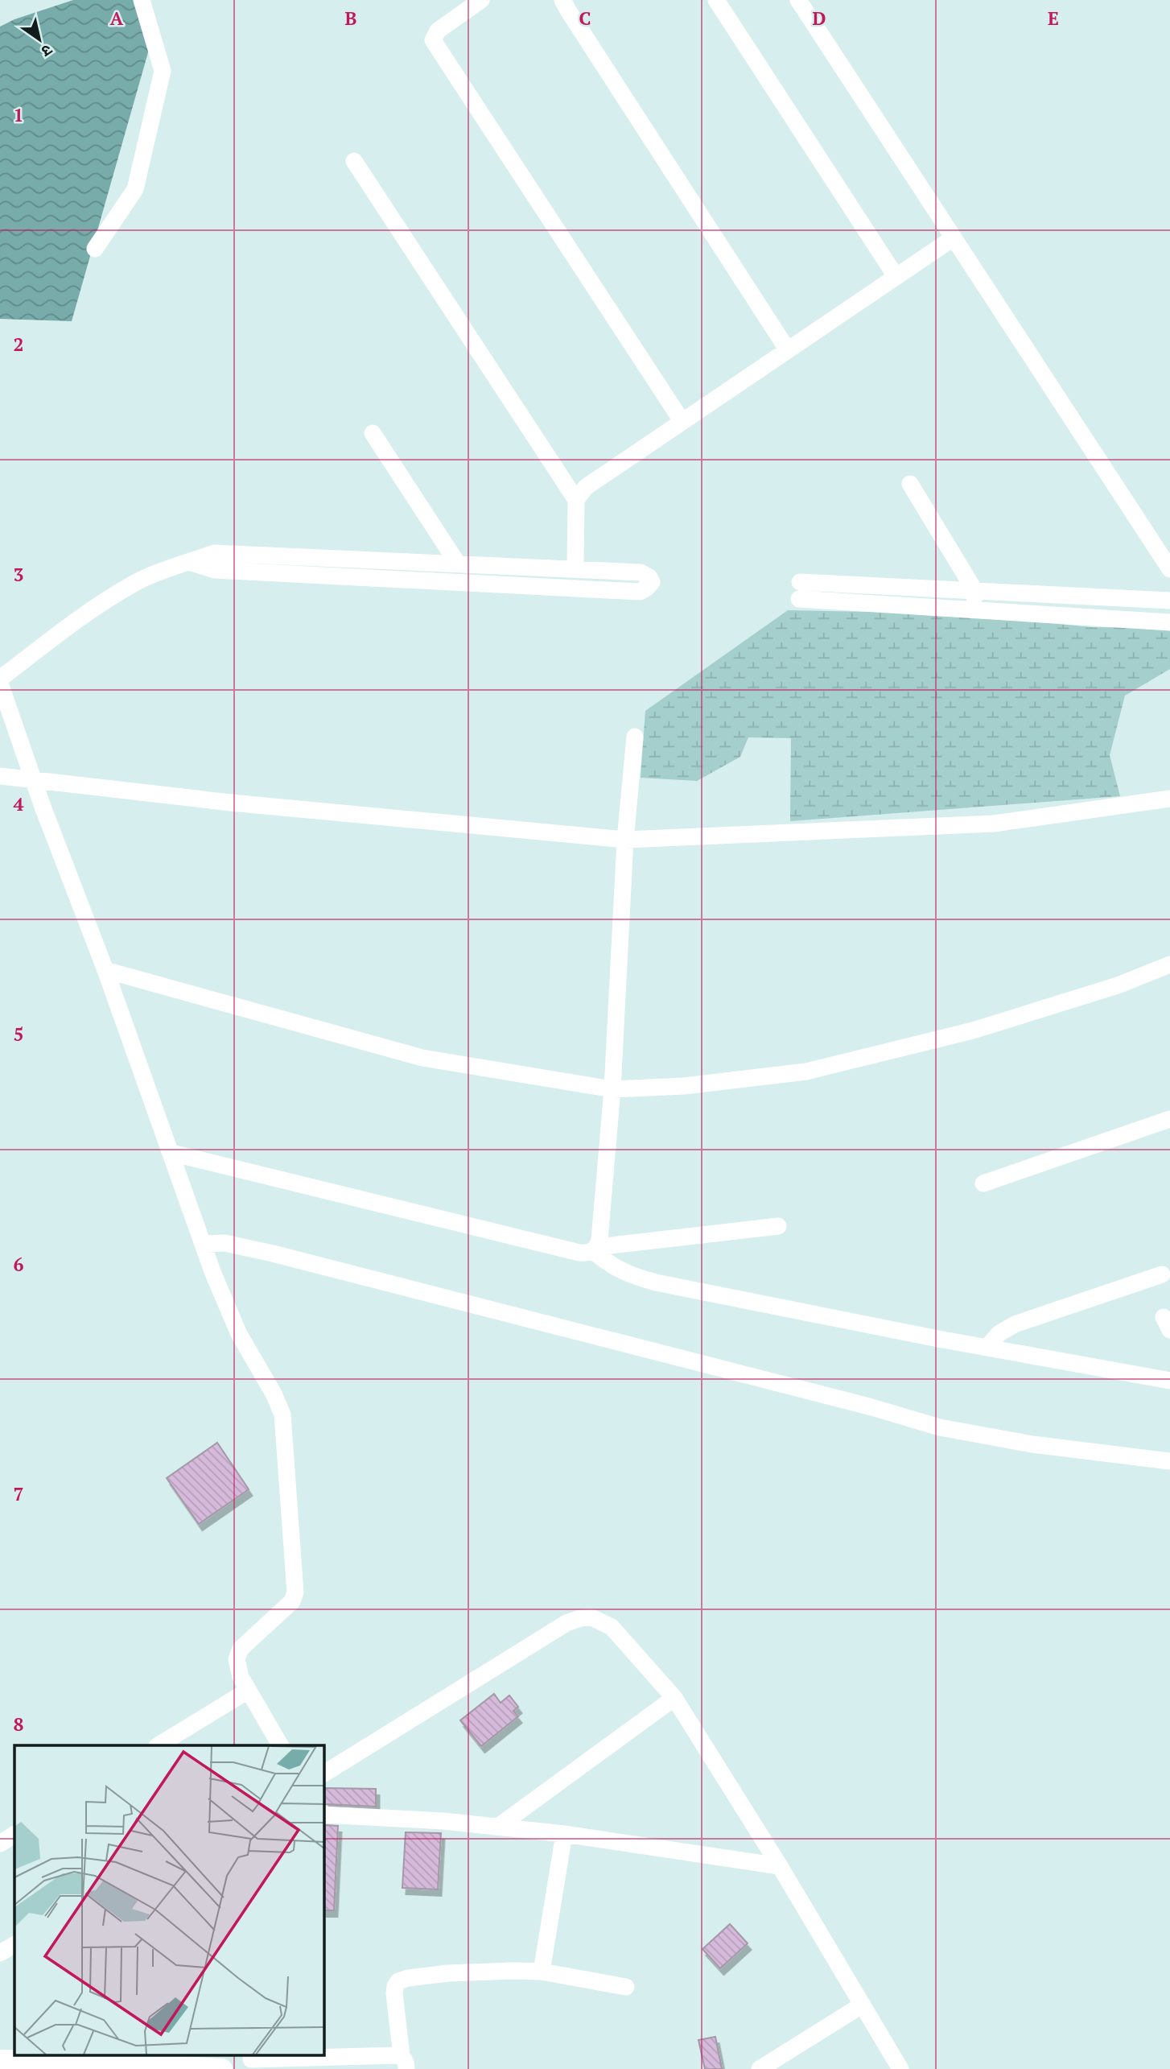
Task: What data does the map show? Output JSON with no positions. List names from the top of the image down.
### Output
{
  "north": "bottom right",
  "grid": {
    "columns": [
      "A",
      "B",
      "C",
      "D",
      "E"
    ],
    "rows": [
      "1",
      "2",
      "3",
      "4",
      "5",
      "6",
      "7",
      "8"
    ]
  }
}
